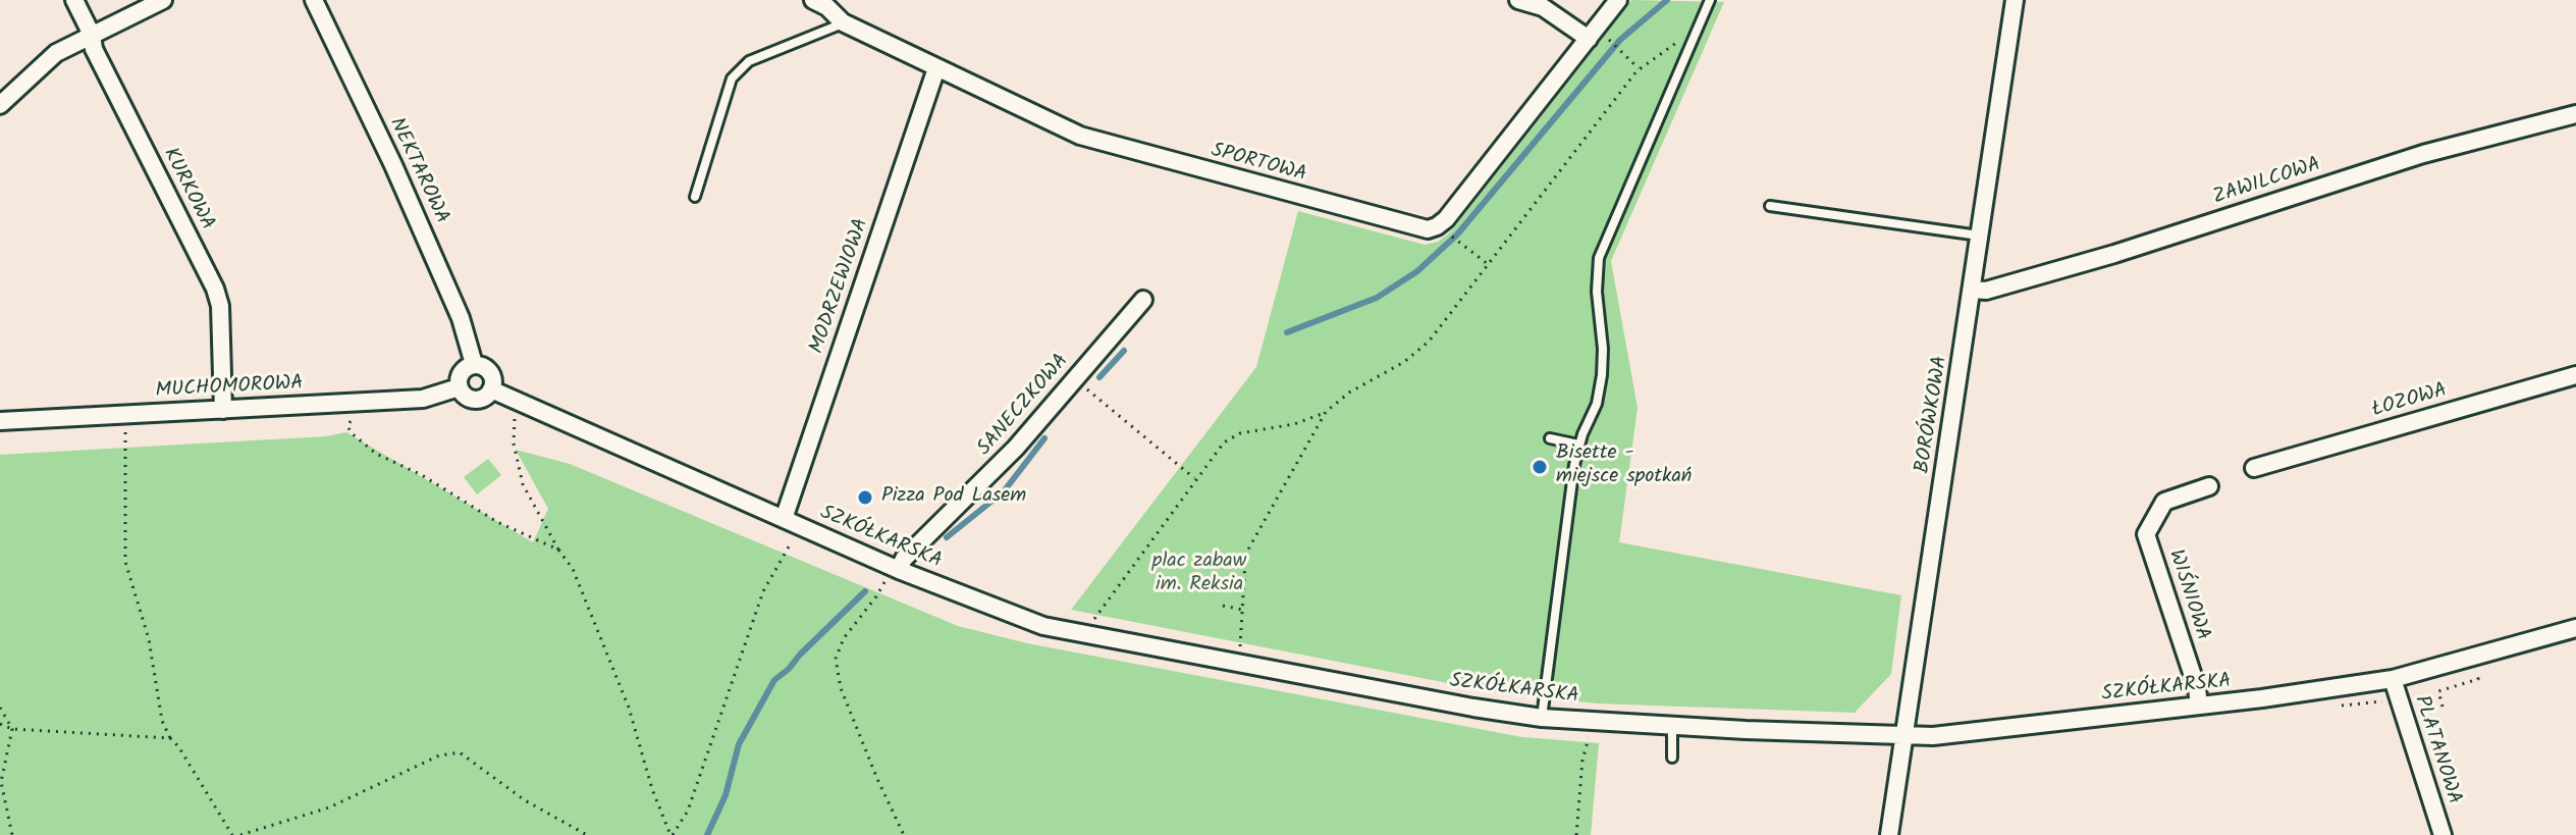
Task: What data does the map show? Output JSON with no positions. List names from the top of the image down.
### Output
{
  "streets": {
    "street": [
      "SPORTOWA",
      "NEKTAROWA",
      "ZAWILCOWA",
      "KURKOWA",
      "MODRZEWIOWA",
      "MUCHOMOROWA",
      "ŁOZOWA",
      "SANECZKOWA",
      "BORÓWKOWA",
      "SZKÓŁKARSKA",
      "WIŚNIOWA",
      "PLATANOWA"
    ]
  },
  "crossings": [
    ["SPORTOWA", "MODRZEWIOWA"],
    ["NEKTAROWA", "MUCHOMOROWA"],
    ["NEKTAROWA", "SZKÓŁKARSKA"],
    ["ZAWILCOWA", "BORÓWKOWA"],
    ["KURKOWA", "MUCHOMOROWA"],
    ["MODRZEWIOWA", "SZKÓŁKARSKA"],
    ["MUCHOMOROWA", "SZKÓŁKARSKA"],
    ["SANECZKOWA", "SZKÓŁKARSKA"],
    ["BORÓWKOWA", "SZKÓŁKARSKA"],
    ["SZKÓŁKARSKA", "WIŚNIOWA"],
    ["SZKÓŁKARSKA", "PLATANOWA"]
  ],
  "parks": ["plac zabaw im. Reksia"],
  "places": ["Bisette - miejsce spotkań", "Pizza Pod Lasem"]
}
